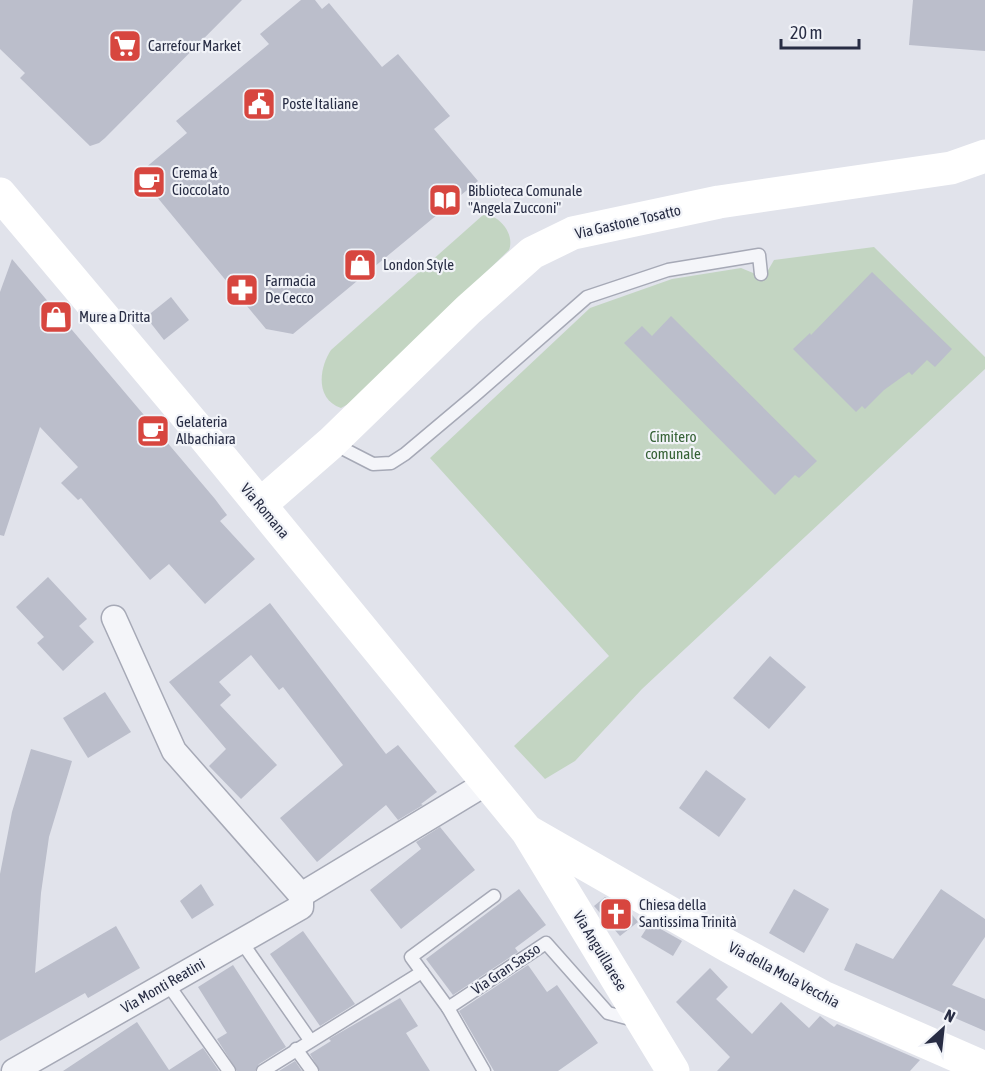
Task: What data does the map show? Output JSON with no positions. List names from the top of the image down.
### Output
{
  "streets": {
    "street": [
      "Via Gastone Tosatto",
      "Via Romana",
      "Via Anguillarese",
      "Via della Mola Vecchia",
      "Via Monti Reatini"
    ],
    "lane": ["Via Gran Sasso"]
  },
  "crossings": [
    ["Via Gastone Tosatto", "Via Romana"],
    ["Via Romana", "Via Anguillarese"],
    ["Via Romana", "Via della Mola Vecchia"],
    ["Via Romana", "Via Monti Reatini"],
    ["Via Anguillarese", "Via Gran Sasso"],
    ["Via Anguillarese", "Via della Mola Vecchia"]
  ],
  "parks": ["Cimitero comunale"],
  "places": {
    "supermarket": ["Carrefour Market"],
    "public building": ["Poste Italiane"],
    "cafe": ["Crema & Cioccolato", "Gelateria Albachiara"],
    "library": ["Biblioteca Comunale \"Angela Zucconi\""],
    "shop": ["London Style", "Mure a Dritta"],
    "pharmacy": ["Farmacia De Cecco"],
    "church": ["Chiesa della Santissima Trinità"]
  },
  "scale_bar": "20 m",
  "north": "top right"
}
